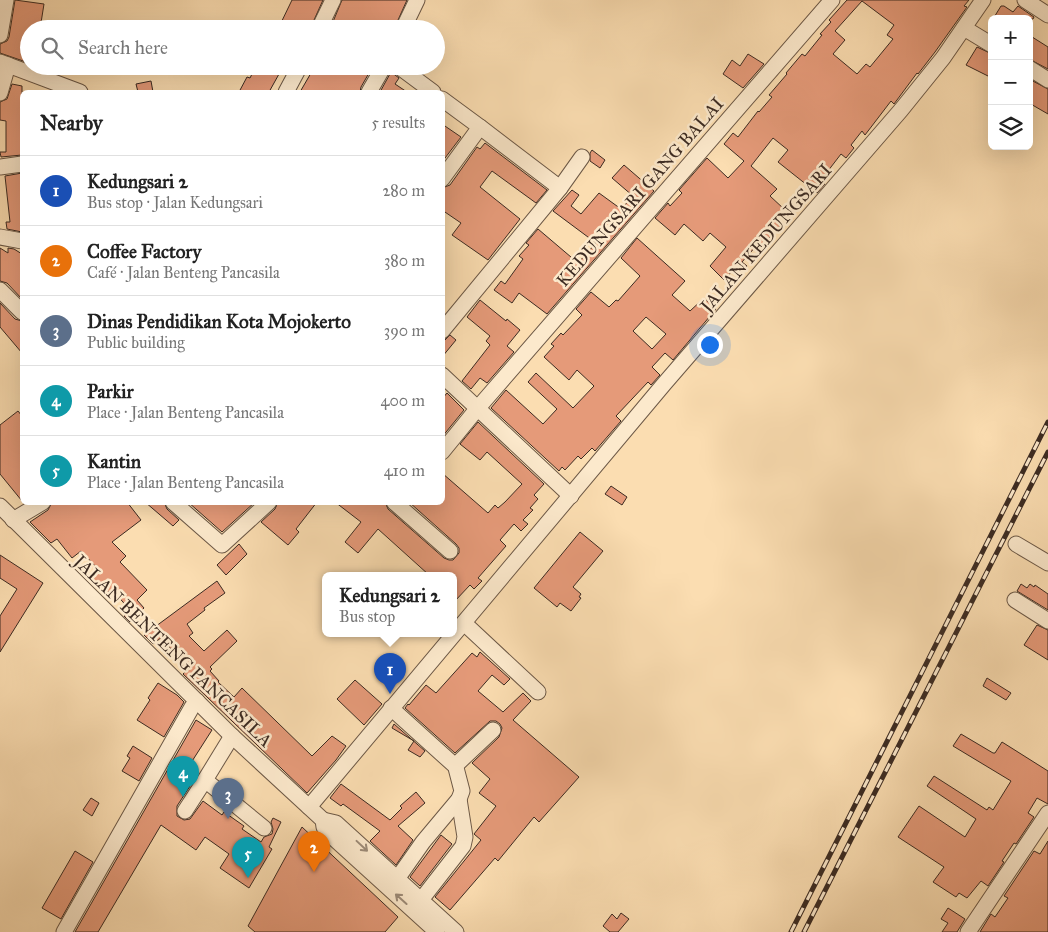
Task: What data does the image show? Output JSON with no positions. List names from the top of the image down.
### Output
{
  "streets": {
    "street": ["KEDUNGSARI GANG BALAI", "JALAN KEDUNGSARI", "JALAN BENTENG PANCASILA"]
  },
  "crossings": [
    ["JALAN KEDUNGSARI", "JALAN BENTENG PANCASILA"]
  ],
  "page": {
    "map_buttons": ["+", "−"],
    "search": "Search here",
    "heading": ["Nearby", "5 results"],
    "list": [
      {
        "mark": "1",
        "name": "Kedungsari 2",
        "note": "Bus stop · Jalan Kedungsari",
        "value": "280 m"
      },
      {
        "mark": "2",
        "name": "Coffee Factory",
        "note": "Café · Jalan Benteng Pancasila",
        "value": "380 m"
      },
      {
        "mark": "3",
        "name": "Dinas Pendidikan Kota Mojokerto",
        "note": "Public building",
        "value": "390 m"
      },
      {
        "mark": "4",
        "name": "Parkir",
        "note": "Place · Jalan Benteng Pancasila",
        "value": "400 m"
      },
      {
        "mark": "5",
        "name": "Kantin",
        "note": "Place · Jalan Benteng Pancasila",
        "value": "410 m"
      }
    ],
    "popup": ["Kedungsari 2", "Bus stop"],
    "pins": [
      "1",
      "4",
      "3",
      "2",
      "5"
    ]
  }
}
